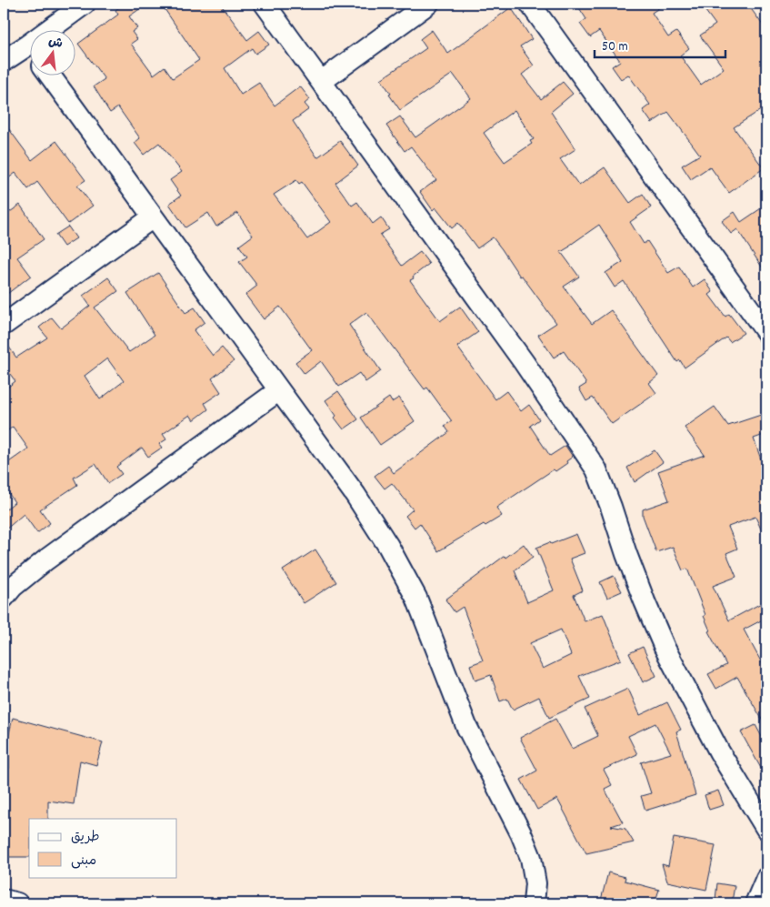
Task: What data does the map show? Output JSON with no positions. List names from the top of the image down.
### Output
{
  "legend": ["طريق", "مبنى"],
  "scale_bar": "50 m",
  "north": "top"
}
